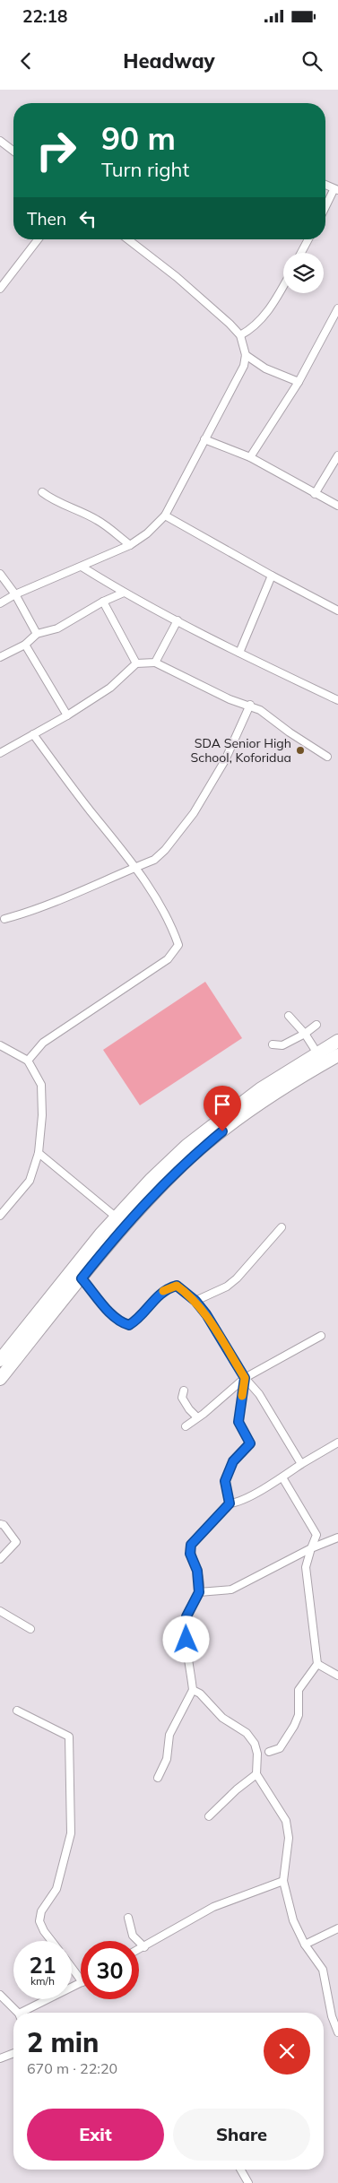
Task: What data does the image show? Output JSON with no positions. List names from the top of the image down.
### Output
{
  "places": ["SDA Senior High School, Koforidua"],
  "page": {
    "status": "22:18",
    "header": "Headway",
    "turn": ["90 m", "Turn right"],
    "then": "Then",
    "speed": "21 km/h",
    "limit": "30",
    "heading": ["2 min", "670 m · 22:20"],
    "buttons": ["Exit", "Share"]
  }
}
